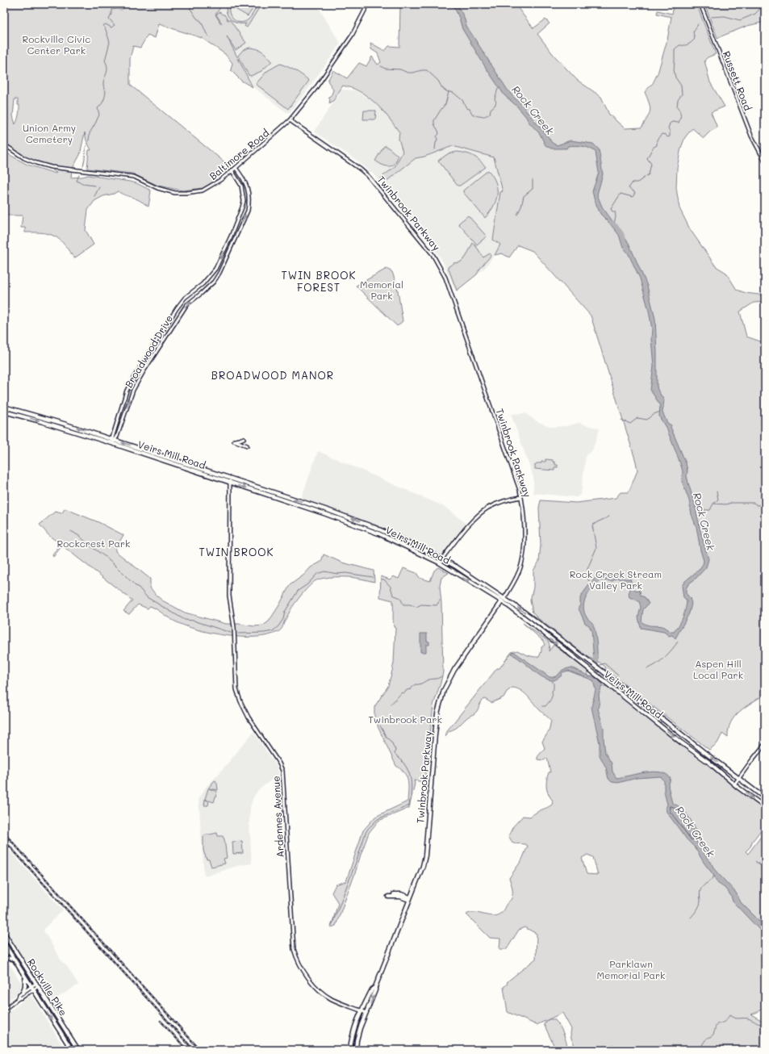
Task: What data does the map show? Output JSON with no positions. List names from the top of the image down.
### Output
{
  "streets": {
    "main road": ["Twinbrook Parkway", "Veirs Mill Road", "Rockville Pike"],
    "street": [
      "Russett Road",
      "Baltimore Road",
      "Broadwood Drive",
      "Ardennes Avenue"
    ]
  },
  "crossings": [
    ["Baltimore Road", "Twinbrook Parkway"],
    ["Baltimore Road", "Broadwood Drive"],
    ["Twinbrook Parkway", "Veirs Mill Road"],
    ["Twinbrook Parkway", "Ardennes Avenue"],
    ["Broadwood Drive", "Veirs Mill Road"],
    ["Veirs Mill Road", "Ardennes Avenue"]
  ],
  "districts": ["TWIN BROOK FOREST", "BROADWOOD MANOR", "TWIN BROOK"],
  "water": ["Rock Creek"],
  "parks": [
    "Rockville Civic Center Park",
    "Union Army Cemetery",
    "Memorial Park",
    "Rockcrest Park",
    "Rock Creek Stream Valley Park",
    "Aspen Hill Local Park",
    "Twinbrook Park",
    "Parklawn Memorial Park"
  ]
}
